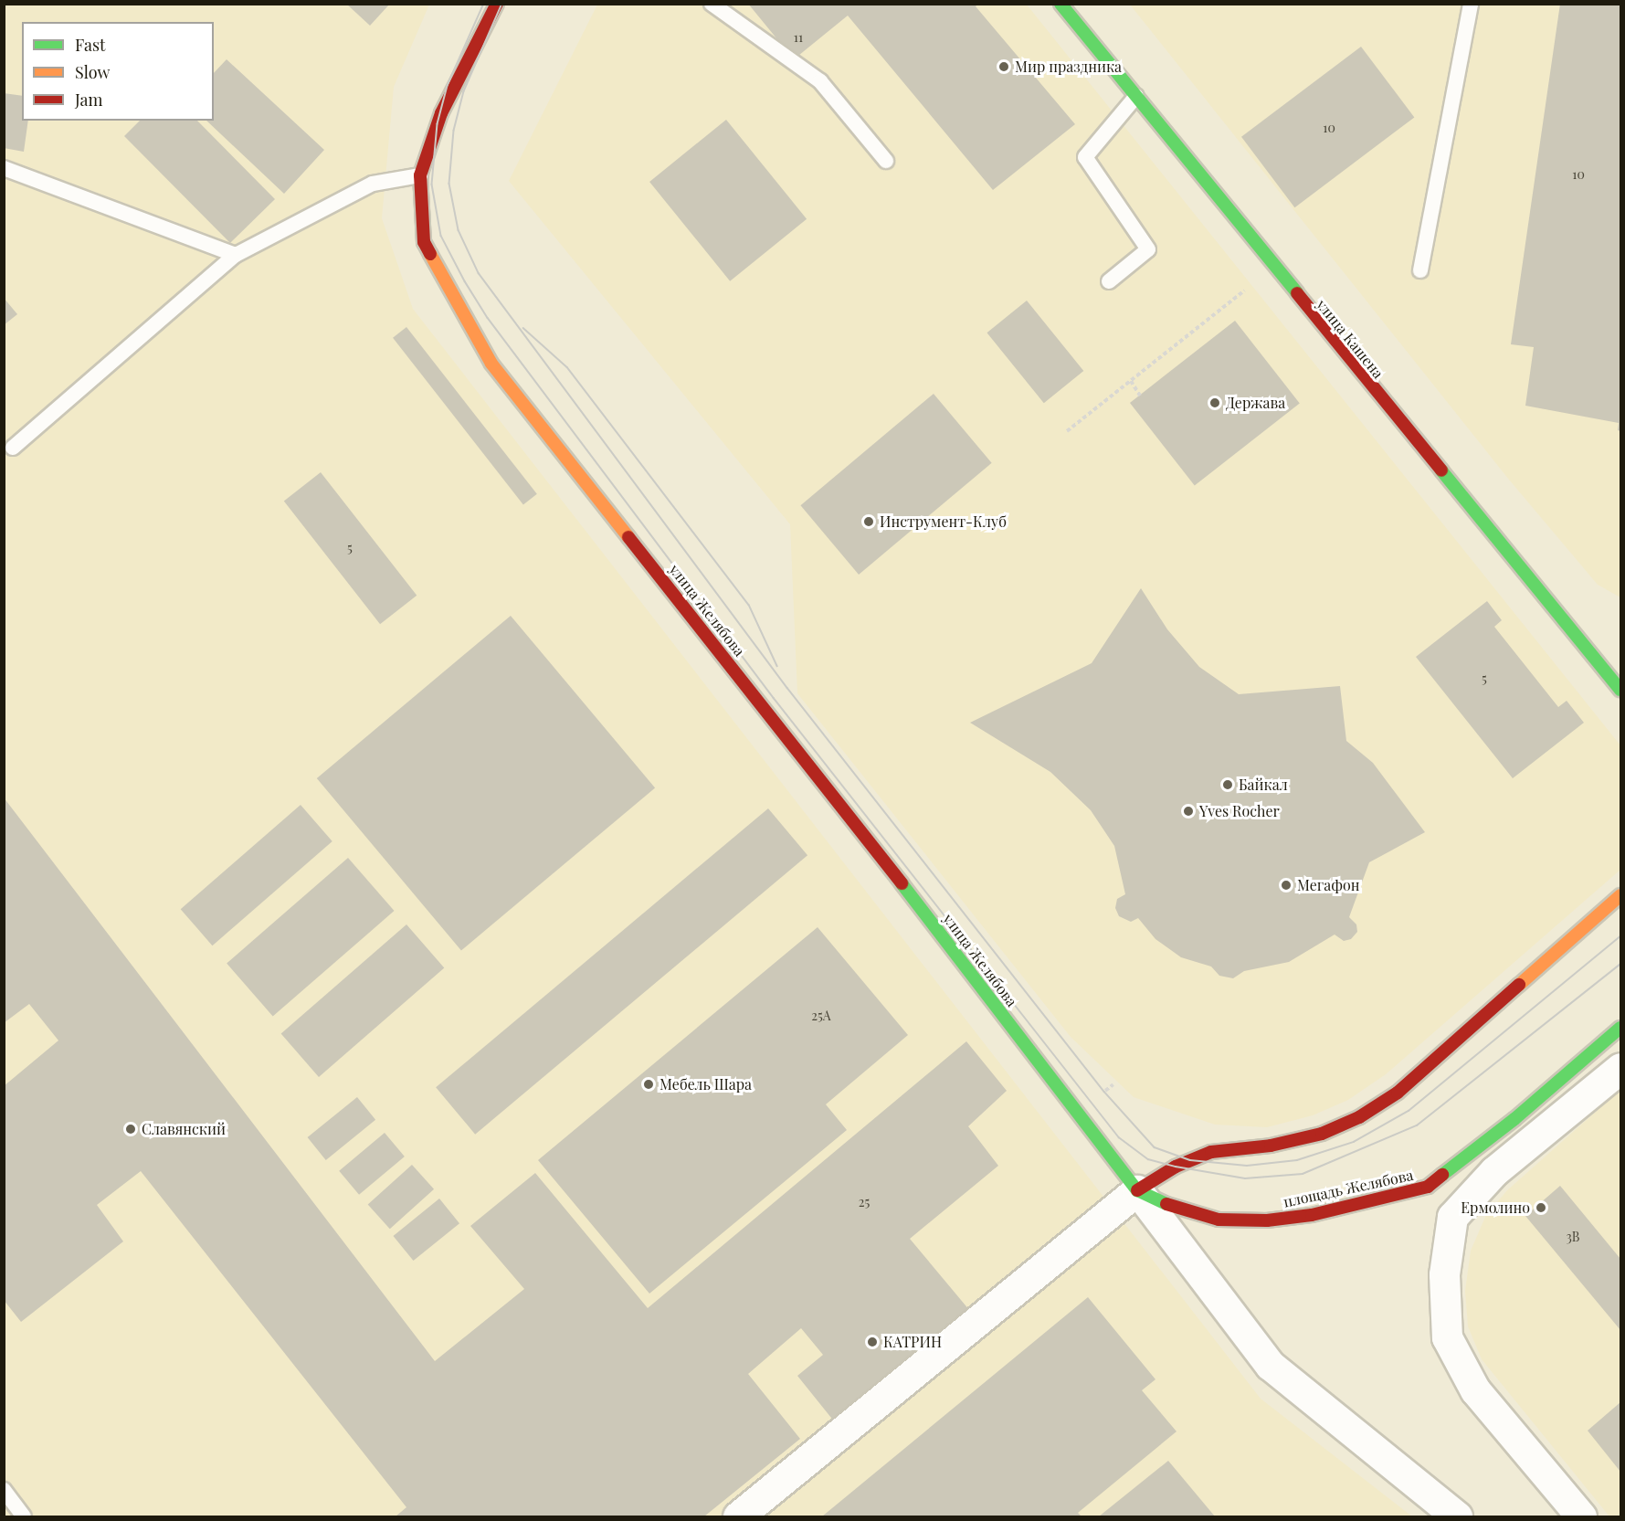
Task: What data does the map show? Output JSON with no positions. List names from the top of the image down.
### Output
{
  "streets": {
    "street": ["улица Кашена", "улица Желябова", "площадь Желябова"]
  },
  "crossings": [
    ["улица Желябова", "площадь Желябова"]
  ],
  "places": [
    "Мир праздника",
    "Держава",
    "Инструмент-Клуб",
    "Байкал",
    "Yves Rocher",
    "Мегафон",
    "Мебель Шара",
    "Славянский",
    "Ермолино",
    "КАТРИН"
  ],
  "house_numbers": [
    "11",
    "10",
    "10",
    "5",
    "5",
    "25А",
    "25",
    "3В"
  ],
  "legend": ["Fast", "Slow", "Jam"]
}
